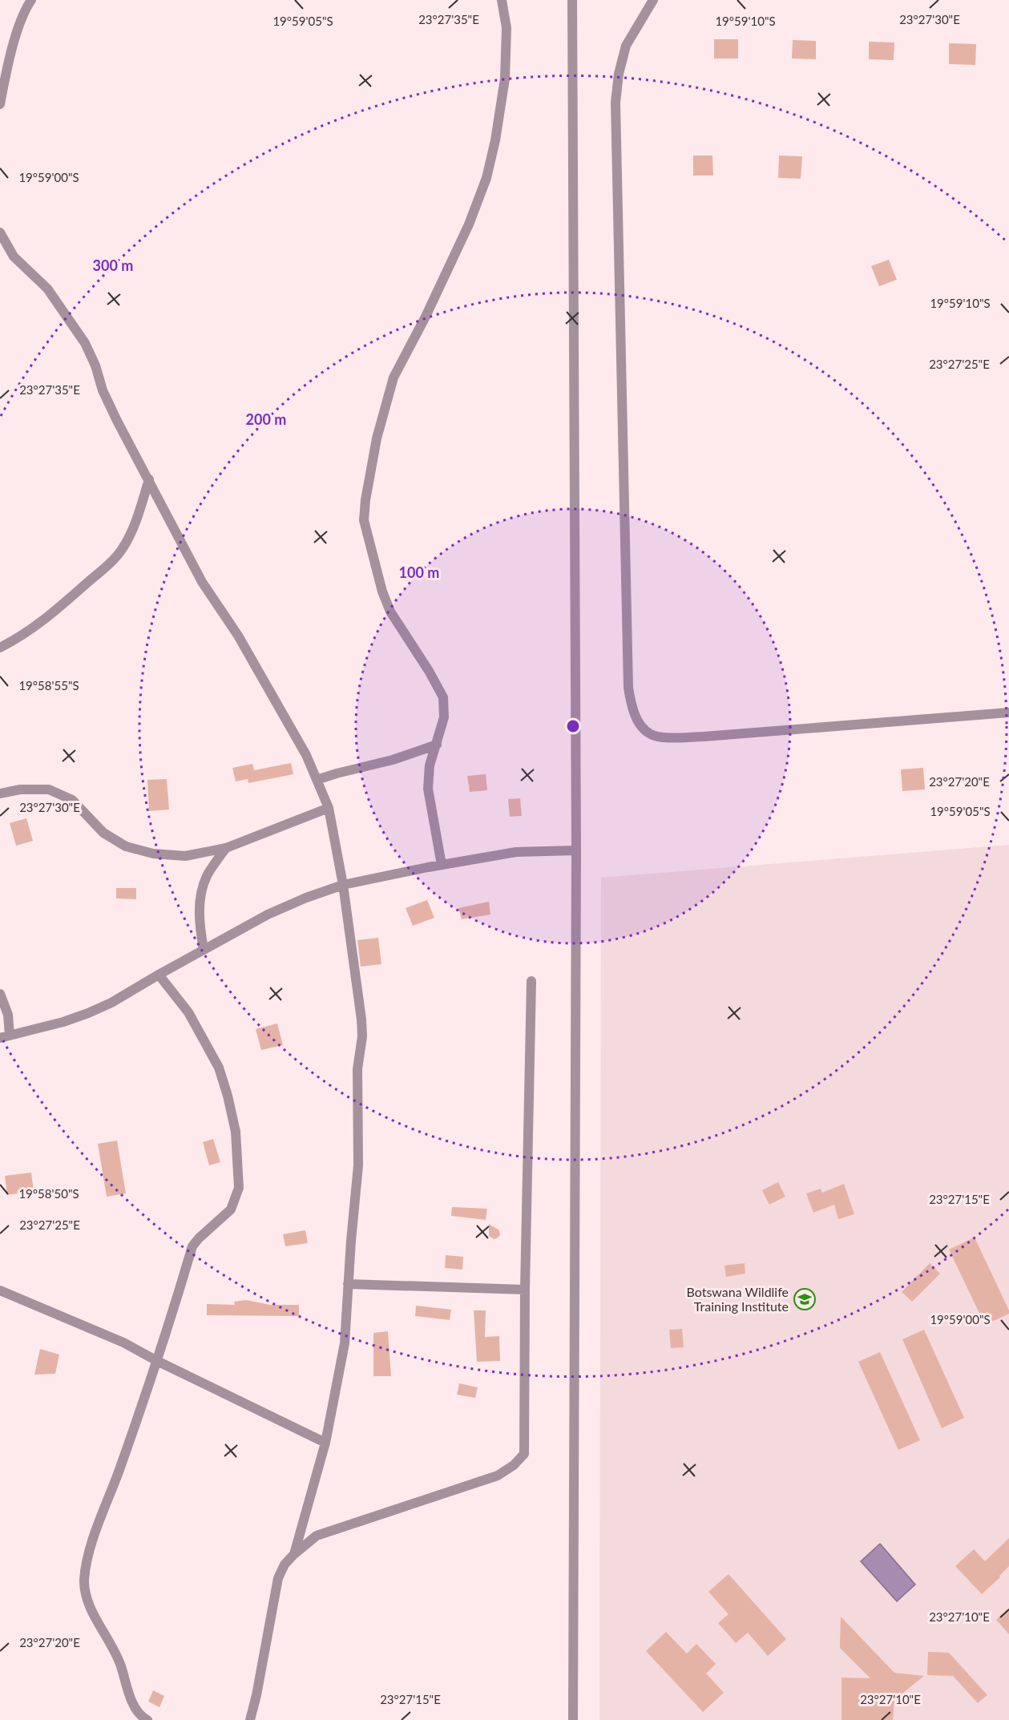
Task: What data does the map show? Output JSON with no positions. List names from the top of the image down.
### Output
{
  "places": {
    "school or university": ["Botswana Wildlife Training Institute"]
  },
  "coordinates": [
    "23°27'35\"E",
    "23°27'30\"E",
    "19°59'05\"S",
    "19°59'10\"S",
    "19°59'00\"S",
    "23°27'25\"E",
    "19°58'55\"S",
    "23°27'20\"E",
    "19°58'50\"S",
    "23°27'15\"E",
    "23°27'10\"E"
  ],
  "rings": ["300 m", "200 m", "100 m"]
}
